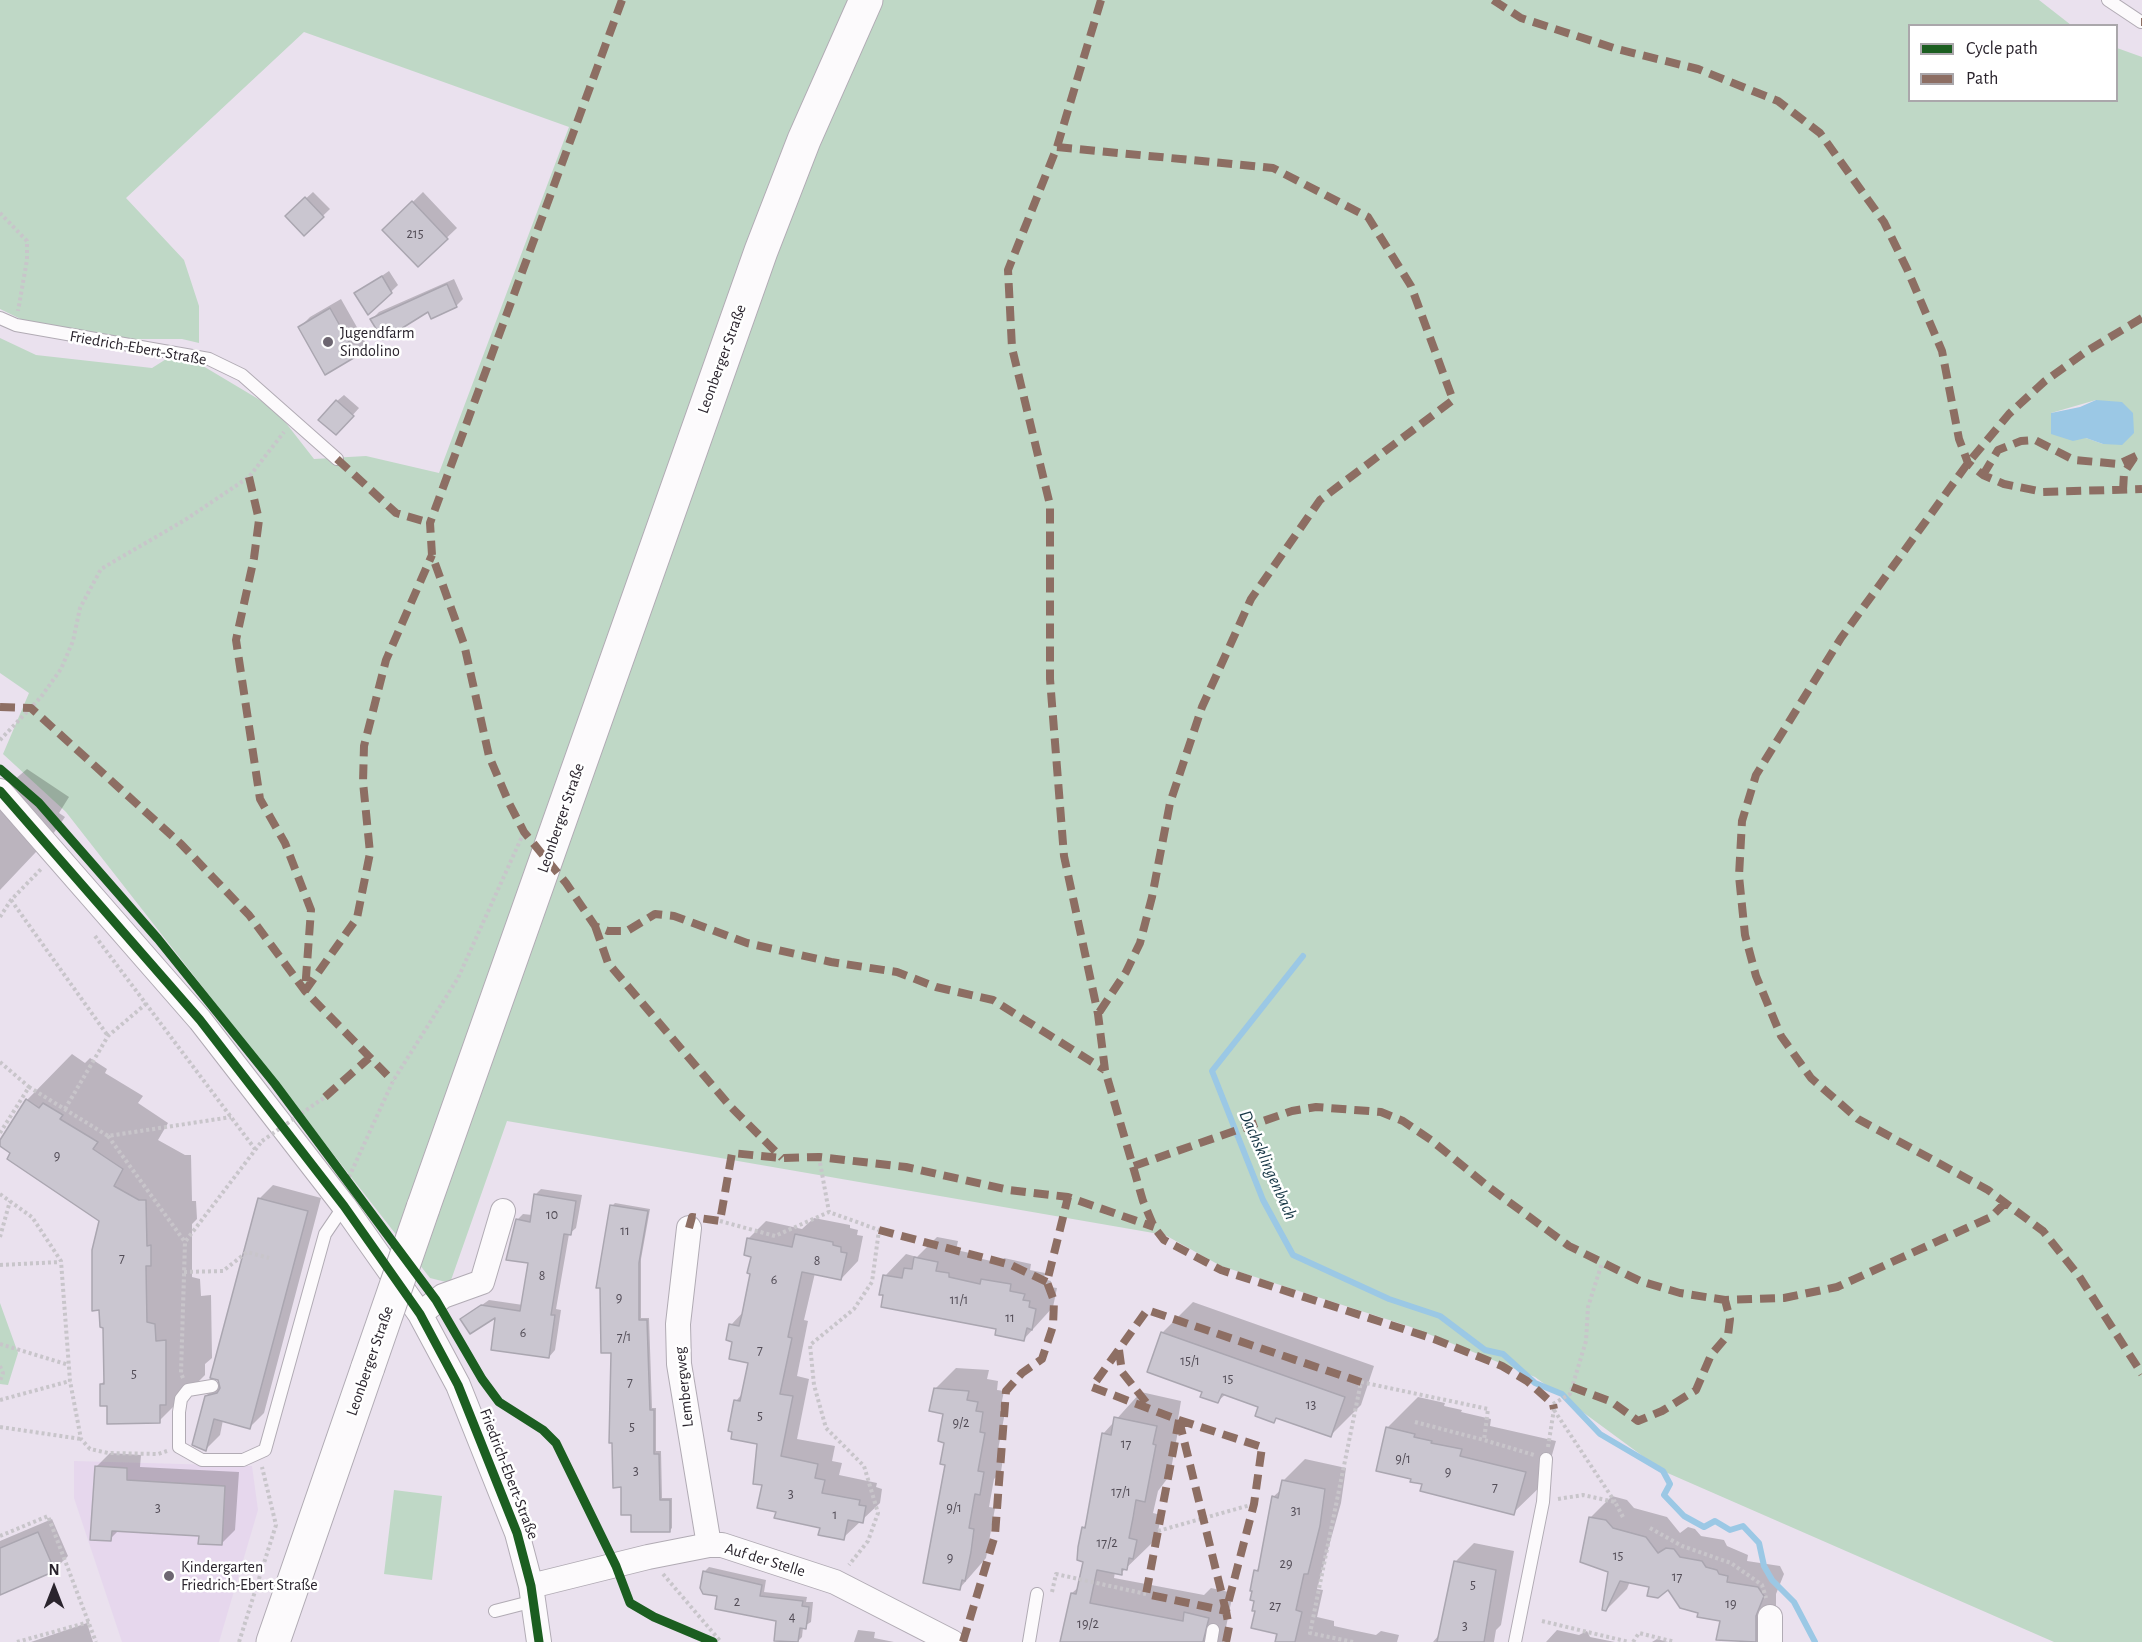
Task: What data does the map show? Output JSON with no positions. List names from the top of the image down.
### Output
{
  "streets": {
    "main road": ["Leonberger Straße"],
    "street": ["Friedrich-Ebert-Straße", "Lembergweg", "Auf der Stelle"]
  },
  "crossings": [
    ["Friedrich-Ebert-Straße", "Auf der Stelle"],
    ["Lembergweg", "Auf der Stelle"]
  ],
  "water": ["Dachsklingenbach"],
  "places": ["Jugendfarm Sindolino", "Kindergarten Friedrich-Ebert Straße"],
  "house_numbers": [
    "215",
    "9",
    "10",
    "11",
    "7",
    "8",
    "8",
    "6",
    "9",
    "11/1",
    "11",
    "6",
    "7/1",
    "7",
    "15/1",
    "5",
    "15",
    "7",
    "13",
    "5",
    "9/2",
    "5",
    "17",
    "9/1",
    "3",
    "9",
    "7",
    "17/1",
    "3",
    "3",
    "9/1",
    "31",
    "1",
    "17/2",
    "15",
    "9",
    "29",
    "17",
    "5",
    "2",
    "19",
    "27",
    "4",
    "19/2",
    "3"
  ],
  "legend": ["Cycle path", "Path"],
  "north": "top"
}
